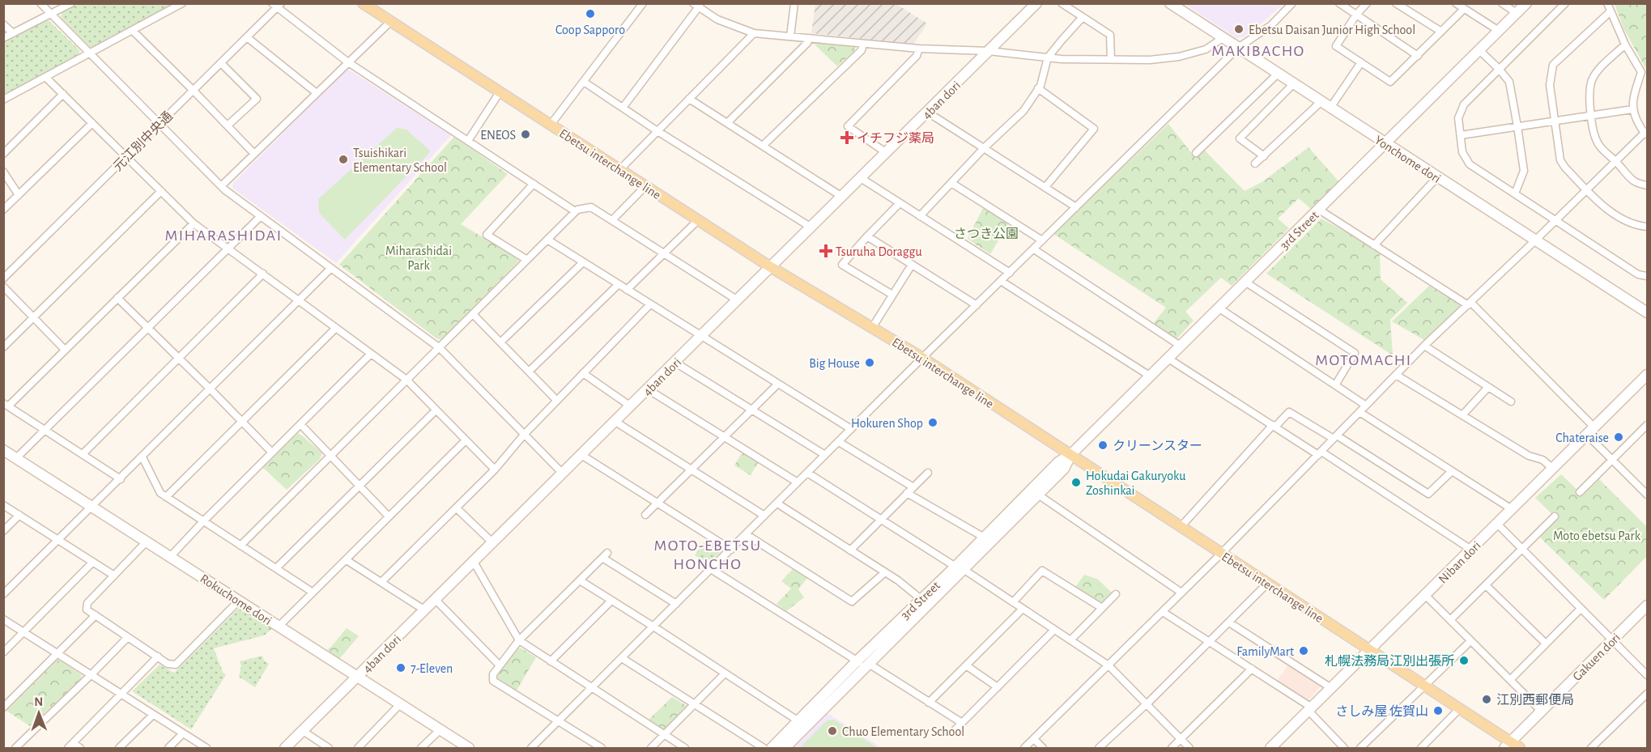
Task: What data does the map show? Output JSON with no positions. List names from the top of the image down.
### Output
{
  "streets": {
    "main road": ["Ebetsu interchange line"],
    "street": [
      "4ban dori",
      "元江別中央通",
      "Yonchome dori",
      "3rd Street",
      "Niban dori",
      "Rokuchome dori",
      "Gakuen dori"
    ]
  },
  "crossings": [
    ["4ban dori", "Ebetsu interchange line"],
    ["4ban dori", "Rokuchome dori"],
    ["Yonchome dori", "3rd Street"],
    ["Ebetsu interchange line", "3rd Street"],
    ["Ebetsu interchange line", "Niban dori"],
    ["Ebetsu interchange line", "Gakuen dori"]
  ],
  "districts": [
    "MAKIBACHO",
    "MIHARASHIDAI",
    "MOTOMACHI",
    "MOTO-EBETSU HONCHO"
  ],
  "parks": ["さつき公園", "Miharashidai Park", "Moto ebetsu Park"],
  "places": {
    "other": [
      "Coop Sapporo",
      "Ebetsu Daisan Junior High School",
      "ENEOS",
      "Tsuishikari Elementary School",
      "Big House",
      "Hokuren Shop",
      "Chateraise",
      "クリーンスター",
      "Hokudai Gakuryoku Zoshinkai",
      "FamilyMart",
      "札幌法務局江別出張所",
      "7-Eleven",
      "江別西郵便局",
      "さしみ屋 佐賀山",
      "Chuo Elementary School"
    ],
    "health": ["イチフジ薬局", "Tsuruha Doraggu"]
  },
  "north": "top"
}
